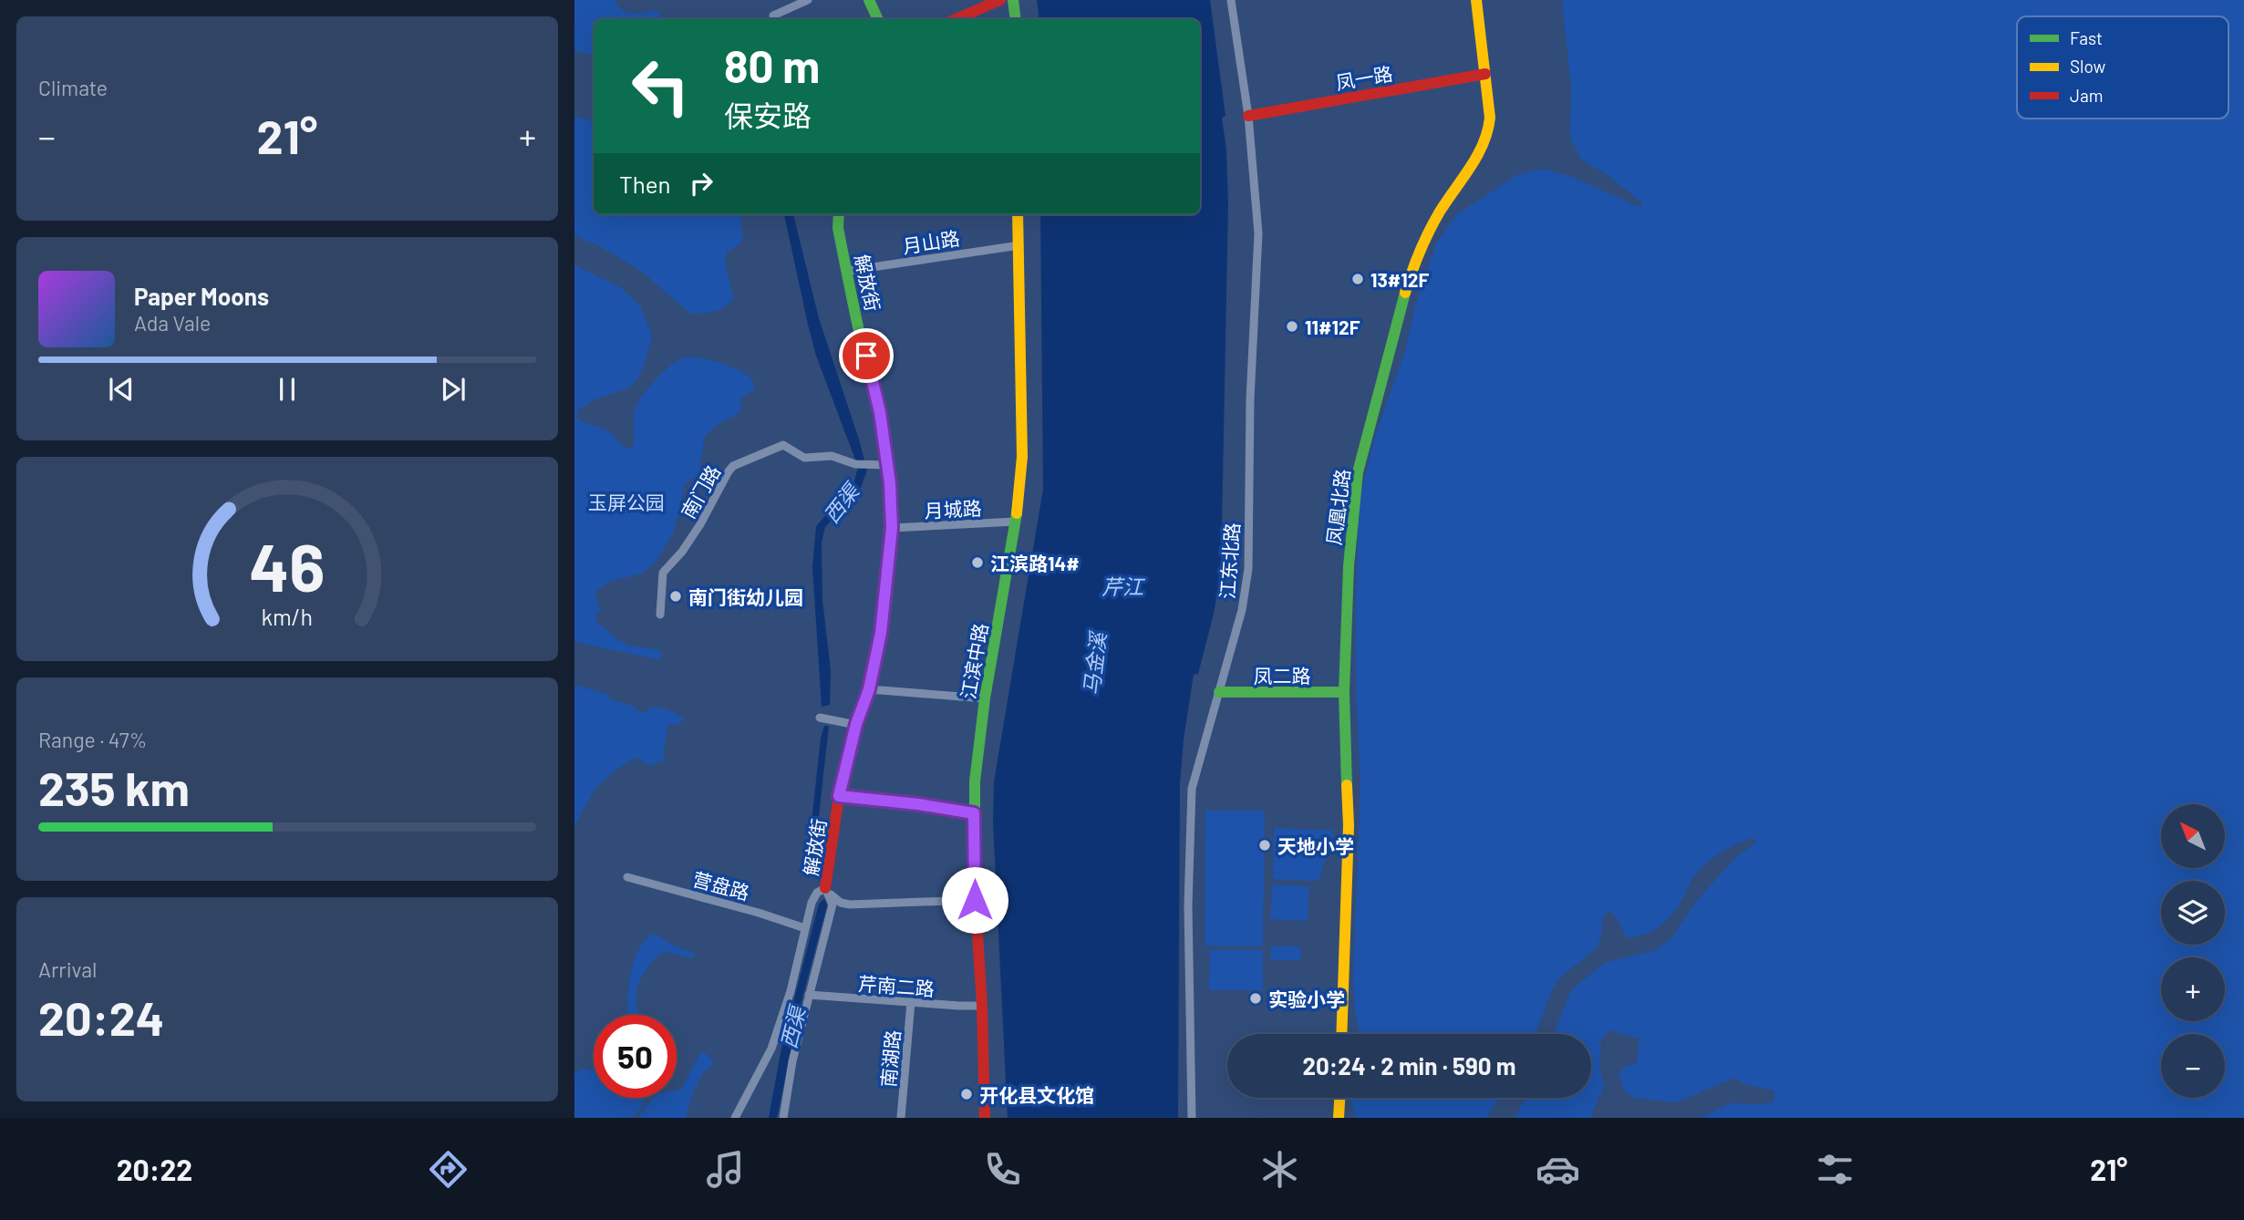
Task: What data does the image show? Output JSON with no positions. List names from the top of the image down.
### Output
{
  "streets": {
    "street": [
      "凤一路",
      "月山路",
      "解放街",
      "南门路",
      "凤凰北路",
      "月城路",
      "江东北路",
      "江滨中路",
      "凤二路",
      "营盘路",
      "芹南二路",
      "南湖路"
    ]
  },
  "crossings": [
    ["凤一路", "凤凰北路"],
    ["凤一路", "江东北路"],
    ["月山路", "解放街"],
    ["月山路", "江滨中路"],
    ["解放街", "南门路"],
    ["解放街", "月城路"],
    ["解放街", "营盘路"],
    ["解放街", "芹南二路"],
    ["凤凰北路", "凤二路"],
    ["月城路", "江滨中路"],
    ["江东北路", "凤二路"],
    ["江滨中路", "芹南二路"],
    ["芹南二路", "南湖路"]
  ],
  "water": ["西渠", "芹江", "马金溪"],
  "parks": ["玉屏公园"],
  "places": [
    "13#12F",
    "11#12F",
    "江滨路14#",
    "南门街幼儿园",
    "天地小学",
    "实验小学",
    "开化县文化馆"
  ],
  "legend": ["Fast", "Slow", "Jam"],
  "north": "top left",
  "page": {
    "tile": [
      "Climate",
      ["Range · 47%", "235 km"],
      ["Arrival", "20:24"]
    ],
    "turn": ["80 m", "保安路"],
    "heat": ["−", "21°", "+"],
    "then": "Then",
    "song": ["Paper Moons", "Ada Vale"],
    "map_buttons": ["+", "−"],
    "limit": "50",
    "trip": "20:24 · 2 min · 590 m",
    "tabs": ["20:22", "21°"],
    "gauge": ["46", "km/h"]
  }
}
